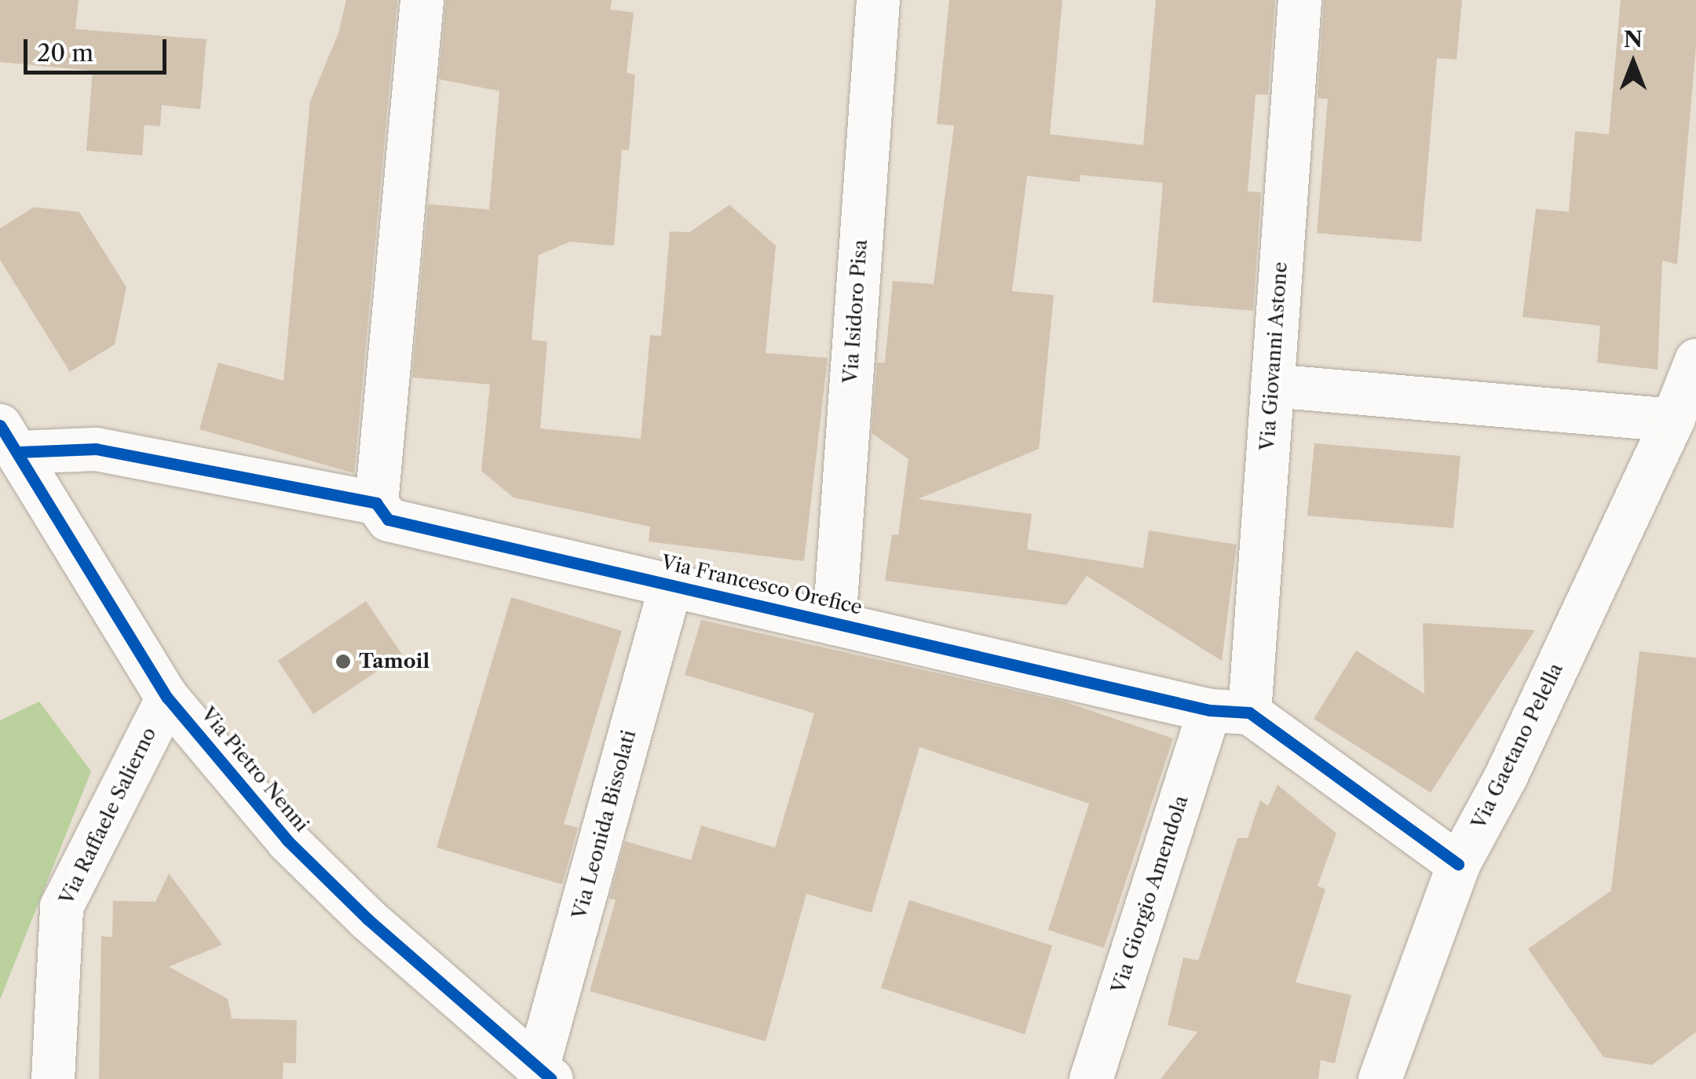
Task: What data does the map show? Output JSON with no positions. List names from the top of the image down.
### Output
{
  "streets": {
    "street": [
      "Via Isidoro Pisa",
      "Via Giovanni Astone",
      "Via Francesco Orefice",
      "Via Gaetano Pelella",
      "Via Pietro Nenni",
      "Via Raffaele Salierno",
      "Via Leonida Bissolati",
      "Via Giorgio Amendola"
    ]
  },
  "crossings": [
    ["Via Isidoro Pisa", "Via Francesco Orefice"],
    ["Via Giovanni Astone", "Via Francesco Orefice"],
    ["Via Giovanni Astone", "Via Giorgio Amendola"],
    ["Via Francesco Orefice", "Via Gaetano Pelella"],
    ["Via Francesco Orefice", "Via Pietro Nenni"],
    ["Via Francesco Orefice", "Via Leonida Bissolati"],
    ["Via Francesco Orefice", "Via Giorgio Amendola"],
    ["Via Pietro Nenni", "Via Raffaele Salierno"],
    ["Via Pietro Nenni", "Via Leonida Bissolati"]
  ],
  "places": ["Tamoil"],
  "scale_bar": "20 m",
  "north": "top"
}
